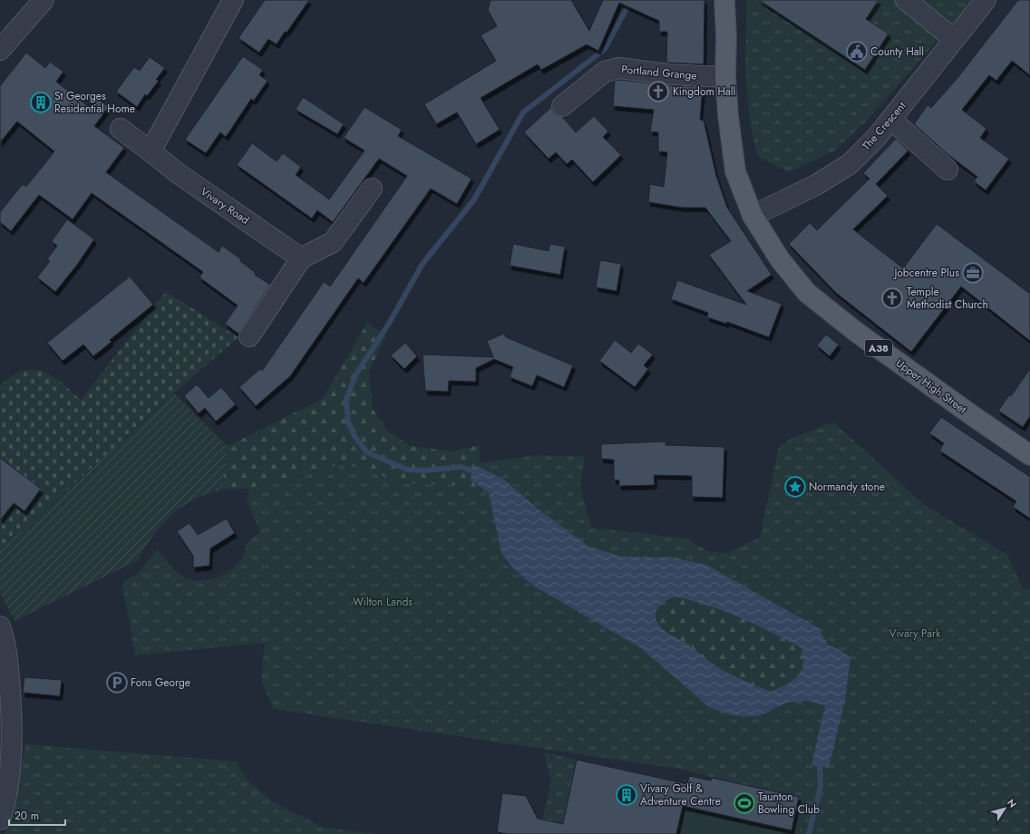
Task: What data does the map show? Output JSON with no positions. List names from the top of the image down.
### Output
{
  "streets": {
    "main road": ["A38", "Upper High Street"],
    "street": ["Portland Grange", "The Crescent", "Vivary Road"]
  },
  "crossings": [
    ["Portland Grange", "Upper High Street"],
    ["The Crescent", "Upper High Street"]
  ],
  "parks": ["Wilton Lands", "Vivary Park"],
  "places": {
    "public building": ["County Hall"],
    "church": ["Kingdom Hall", "Temple Methodist Church"],
    "building": ["St Georges Residential Home", "Vivary Golf & Adventure Centre"],
    "office": ["Jobcentre Plus"],
    "place": ["Normandy stone"],
    "parking": ["Fons George"],
    "sports": ["Taunton Bowling Club"]
  },
  "scale_bar": "20 m",
  "north": "top right"
}
